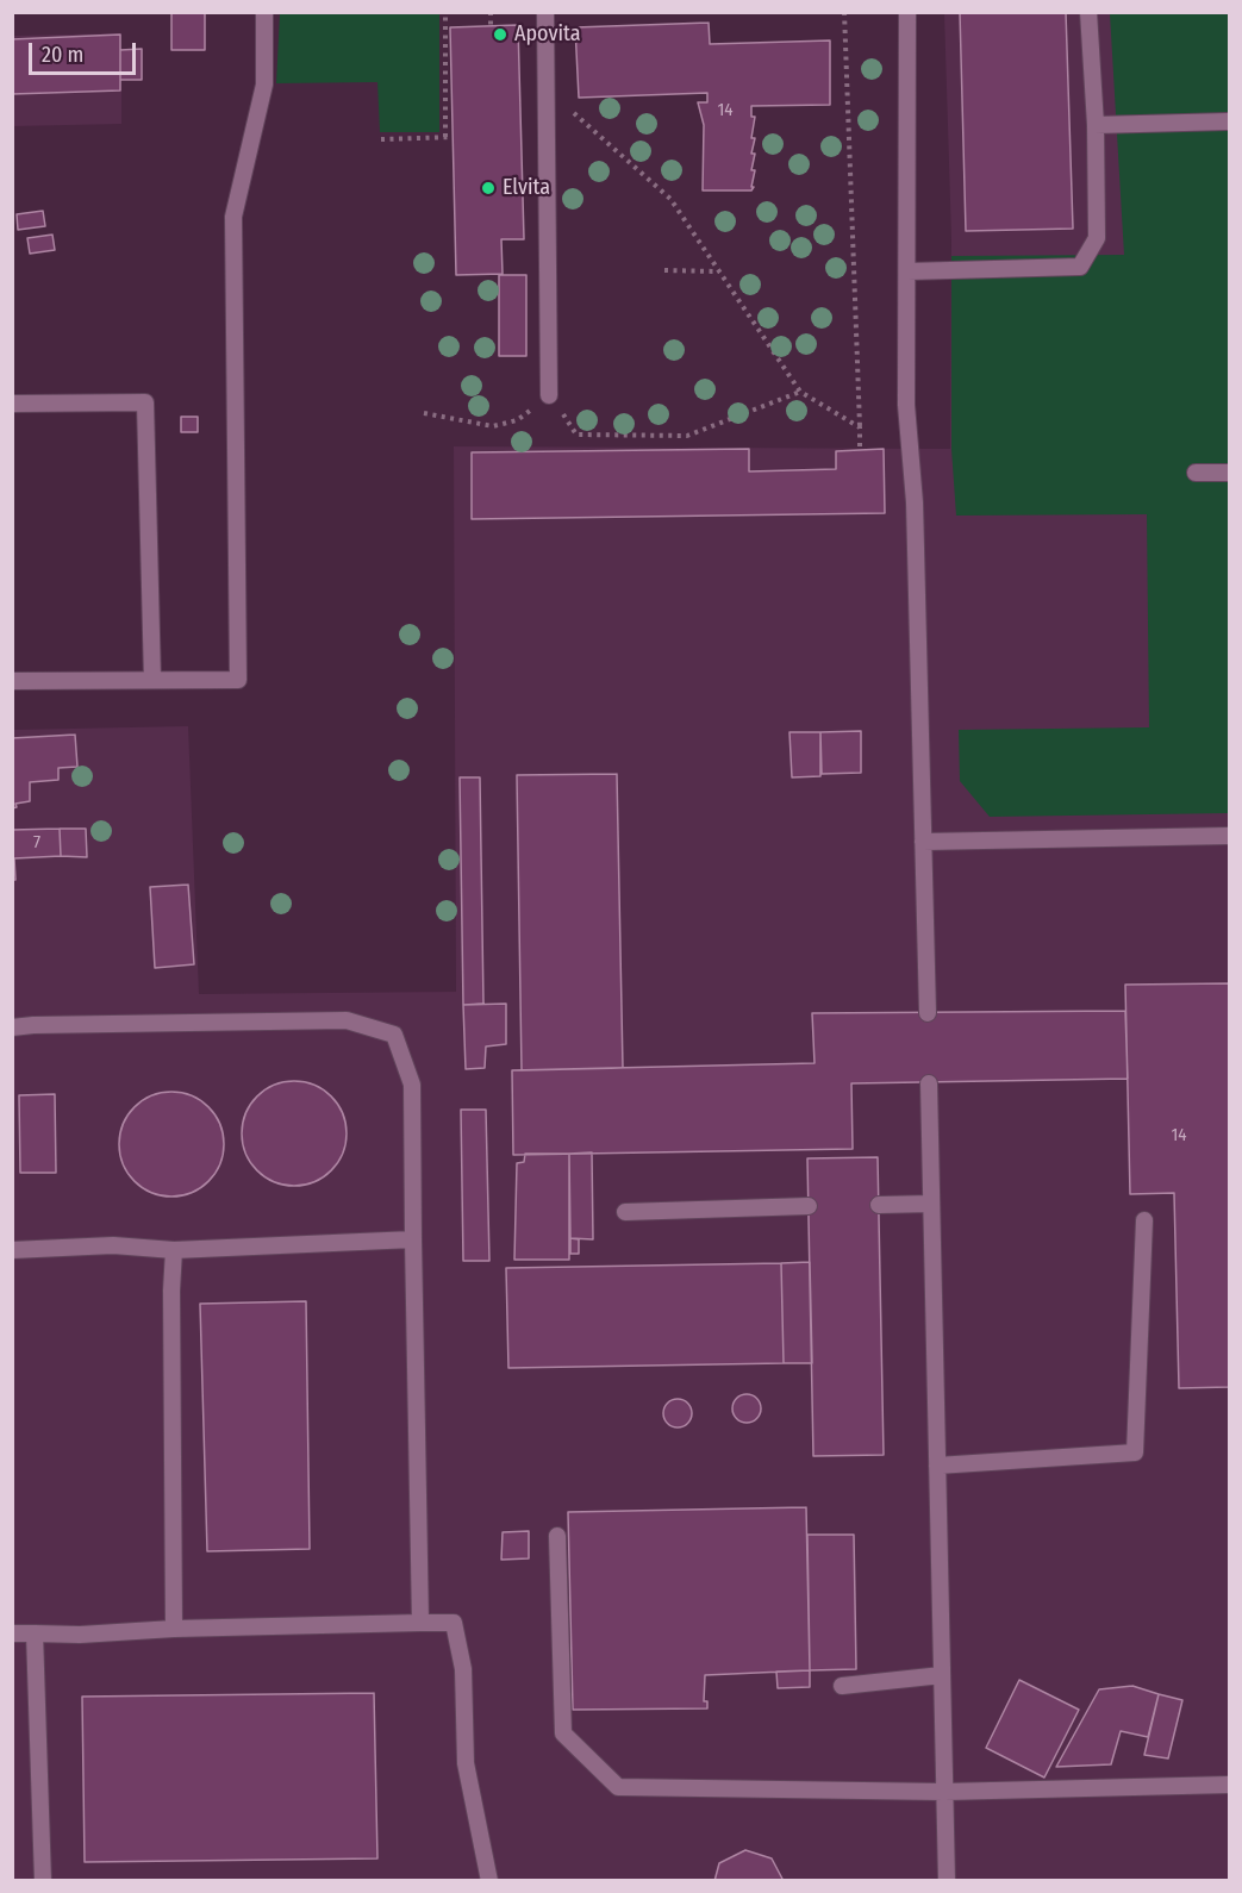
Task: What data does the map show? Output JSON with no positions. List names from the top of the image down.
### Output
{
  "places": ["Apovita", "Elvita"],
  "house_numbers": ["14", "7", "14"],
  "scale_bar": "20 m"
}
